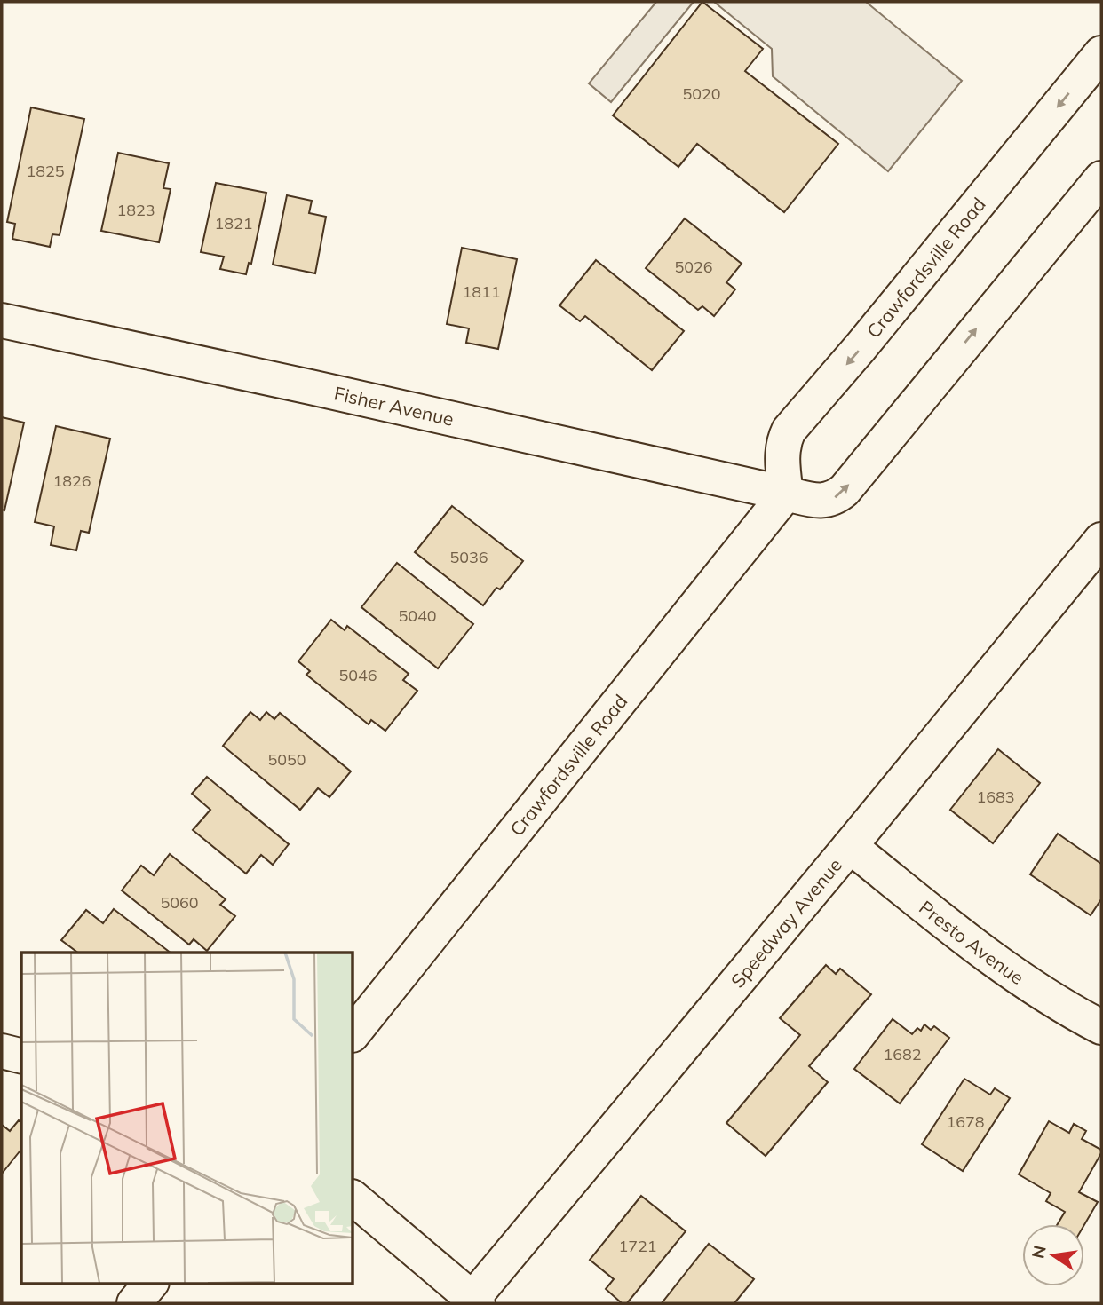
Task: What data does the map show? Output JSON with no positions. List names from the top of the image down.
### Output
{
  "streets": {
    "street": [
      "Crawfordsville Road",
      "Fisher Avenue",
      "Speedway Avenue",
      "Presto Avenue"
    ]
  },
  "crossings": [
    ["Crawfordsville Road", "Fisher Avenue"],
    ["Speedway Avenue", "Presto Avenue"]
  ],
  "house_numbers": [
    "5020",
    "1825",
    "1823",
    "1821",
    "5026",
    "1811",
    "1826",
    "5036",
    "5040",
    "5046",
    "5050",
    "1683",
    "5060",
    "1682",
    "1678",
    "1721"
  ],
  "north": "left"
}
